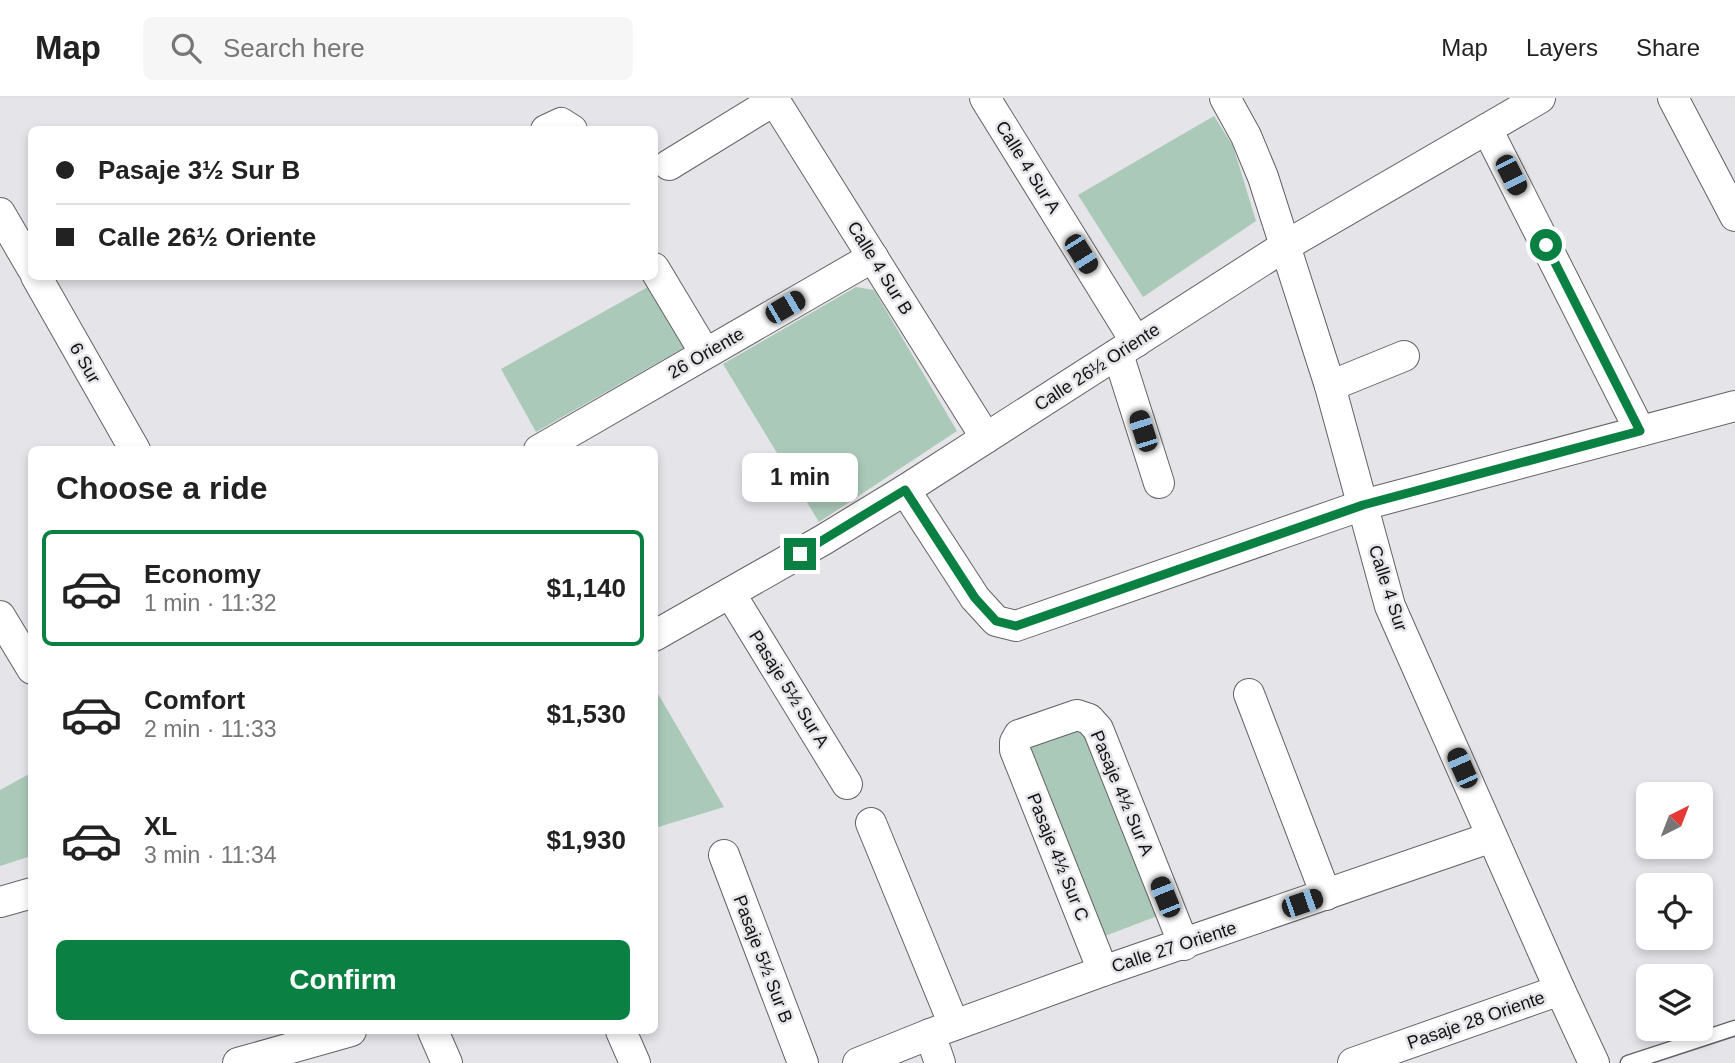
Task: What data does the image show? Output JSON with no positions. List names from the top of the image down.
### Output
{
  "streets": {
    "street": [
      "Calle 4 Sur A",
      "Calle 4 Sur B",
      "26 Oriente",
      "6 Sur",
      "Calle 26½ Oriente",
      "Calle 4 Sur",
      "Pasaje 5½ Sur A",
      "Pasaje 4½ Sur A",
      "Pasaje 4½ Sur C",
      "Calle 27 Oriente",
      "Pasaje 5½ Sur B",
      "Pasaje 28 Oriente"
    ]
  },
  "crossings": [
    ["Calle 4 Sur A", "Calle 26½ Oriente"],
    ["Calle 4 Sur B", "26 Oriente"],
    ["Calle 4 Sur B", "Calle 26½ Oriente"],
    ["Calle 26½ Oriente", "Calle 4 Sur"],
    ["Calle 26½ Oriente", "Pasaje 5½ Sur A"],
    ["Calle 4 Sur", "Calle 27 Oriente"],
    ["Calle 4 Sur", "Pasaje 28 Oriente"],
    ["Pasaje 4½ Sur A", "Pasaje 4½ Sur C"],
    ["Pasaje 4½ Sur A", "Calle 27 Oriente"],
    ["Pasaje 4½ Sur C", "Calle 27 Oriente"]
  ],
  "north": "top right",
  "page": {
    "header": "Map",
    "search": "Search here",
    "nav": ["Map", "Layers", "Share"],
    "banner": ["Pasaje 3½ Sur B", "Calle 26½ Oriente"],
    "heading": "Choose a ride",
    "bubble": "1 min",
    "list": [
      {
        "name": "Economy",
        "note": "1 min · 11:32",
        "value": "$1,140"
      },
      {
        "name": "Comfort",
        "note": "2 min · 11:33",
        "value": "$1,530"
      },
      {
        "name": "XL",
        "note": "3 min · 11:34",
        "value": "$1,930"
      }
    ],
    "buttons": "Confirm"
  }
}
